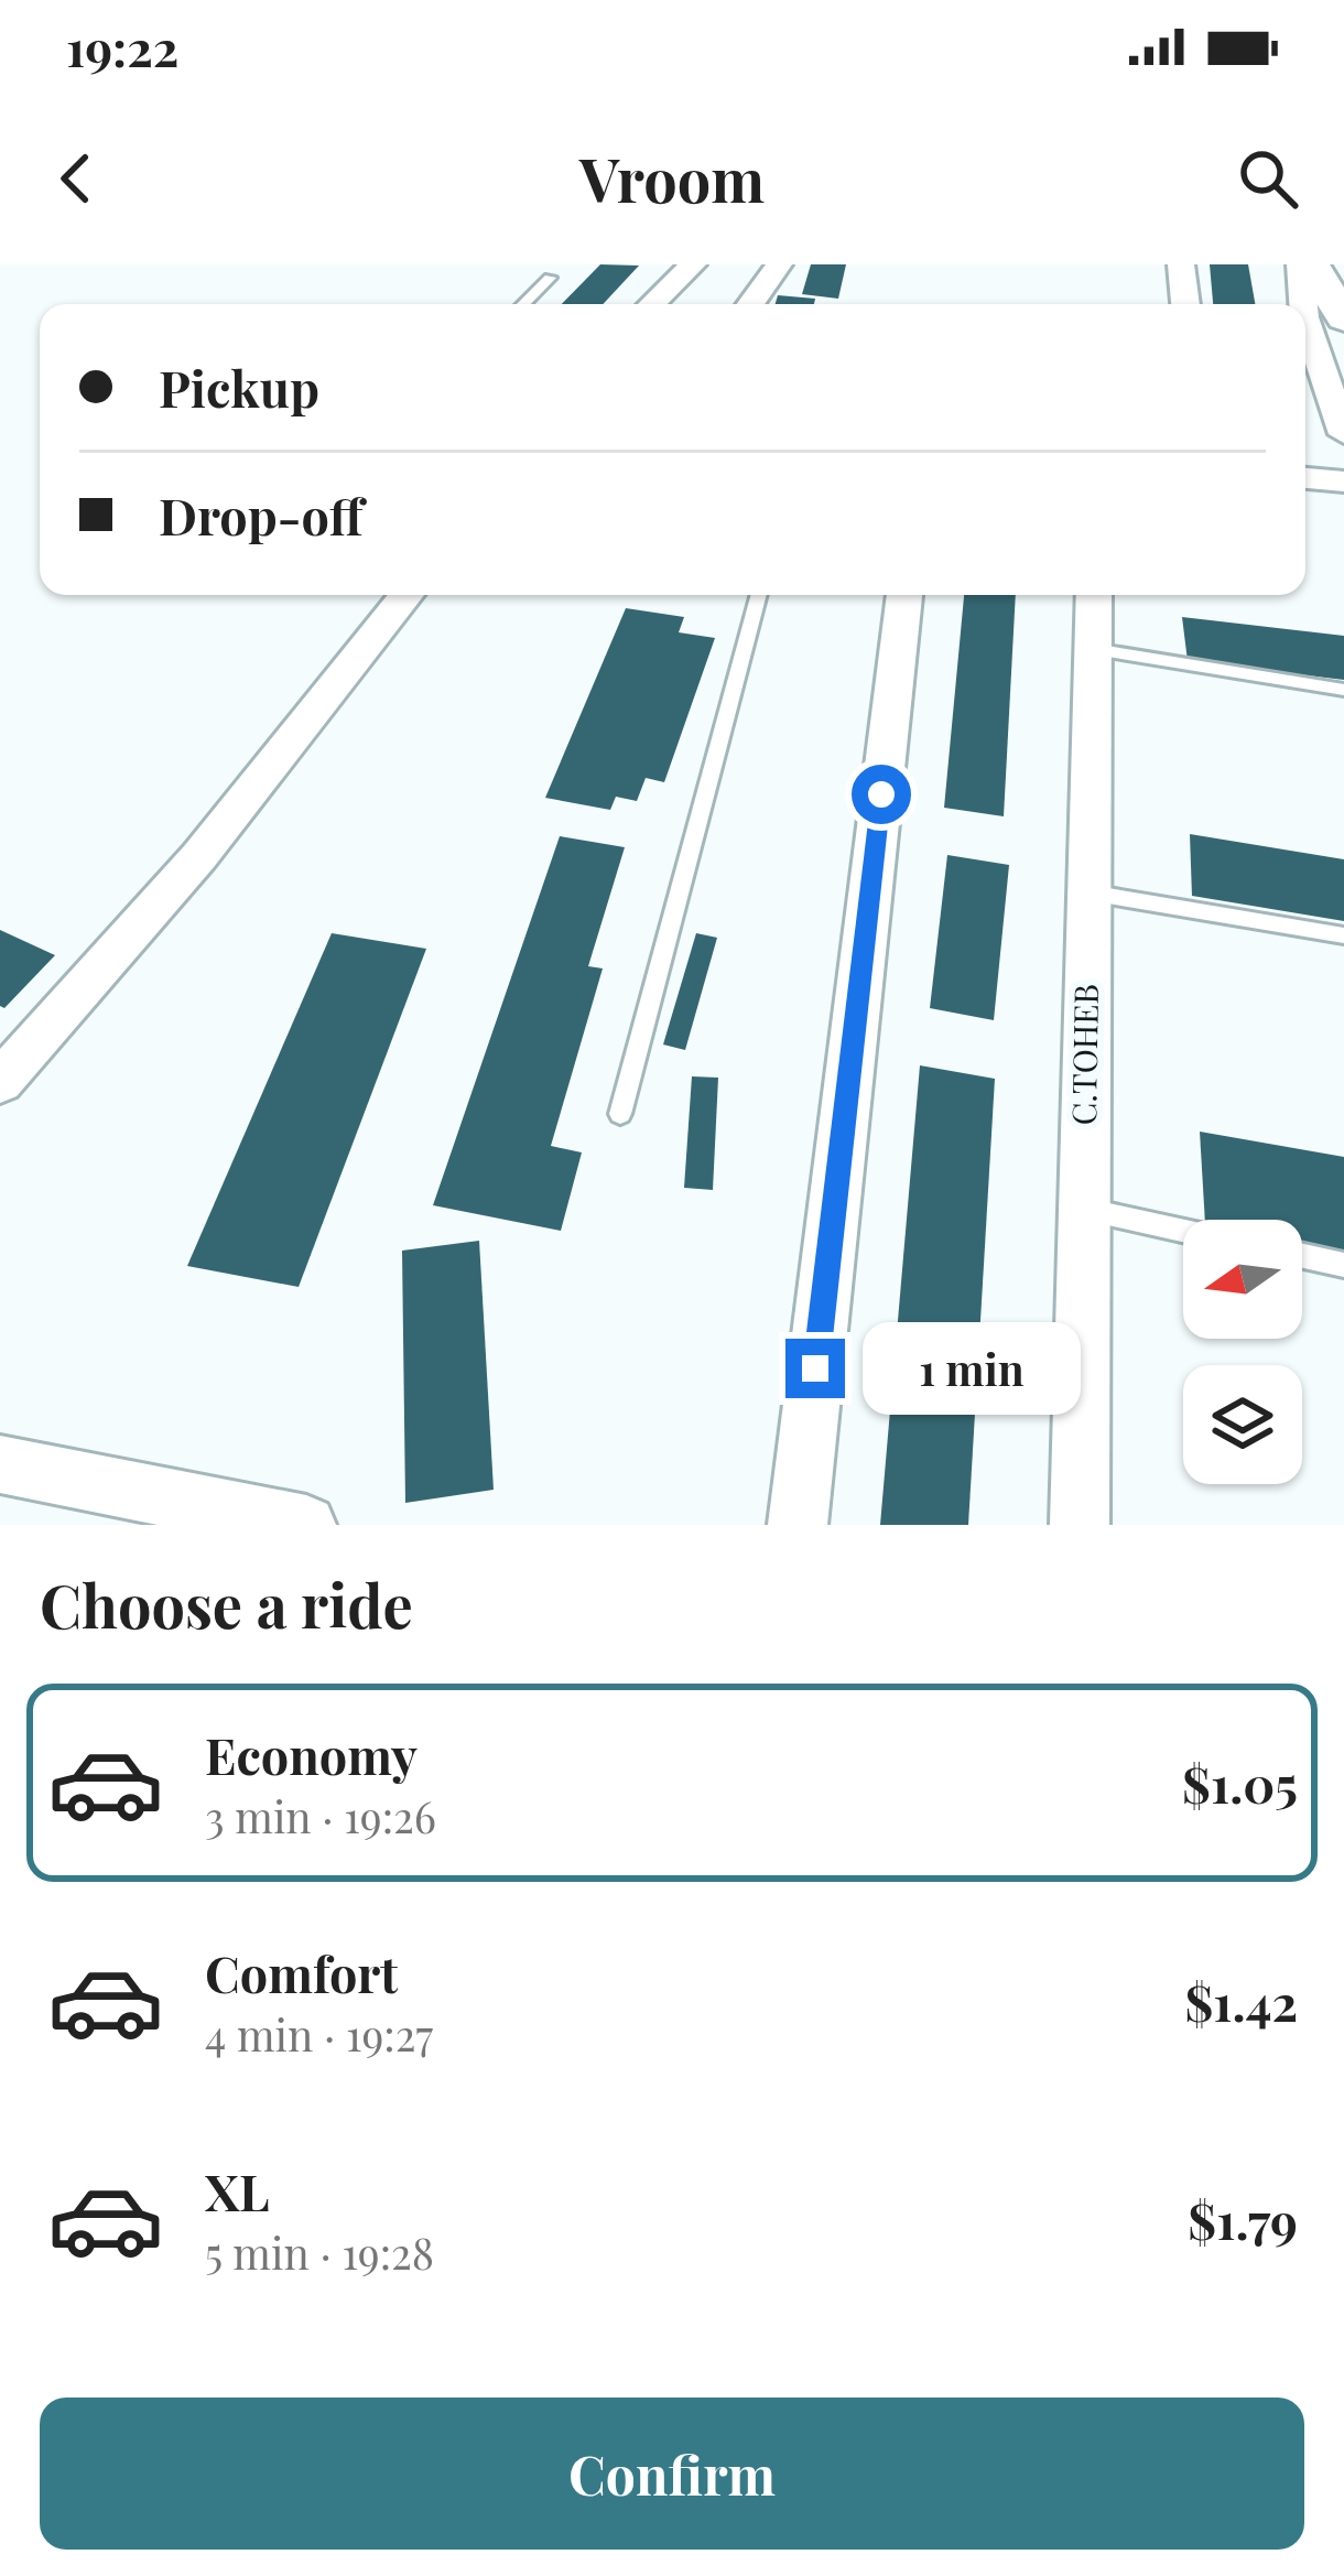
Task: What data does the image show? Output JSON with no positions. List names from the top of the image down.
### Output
{
  "streets": {
    "street": ["С.ТОНЕВ"]
  },
  "north": "left",
  "page": {
    "status": "19:22",
    "header": "Vroom",
    "banner": ["Pickup", "Drop-off"],
    "bubble": "1 min",
    "heading": "Choose a ride",
    "list": [
      {
        "name": "Economy",
        "note": "3 min · 19:26",
        "value": "$1.05"
      },
      {
        "name": "Comfort",
        "note": "4 min · 19:27",
        "value": "$1.42"
      },
      {
        "name": "XL",
        "note": "5 min · 19:28",
        "value": "$1.79"
      }
    ],
    "buttons": "Confirm"
  }
}
